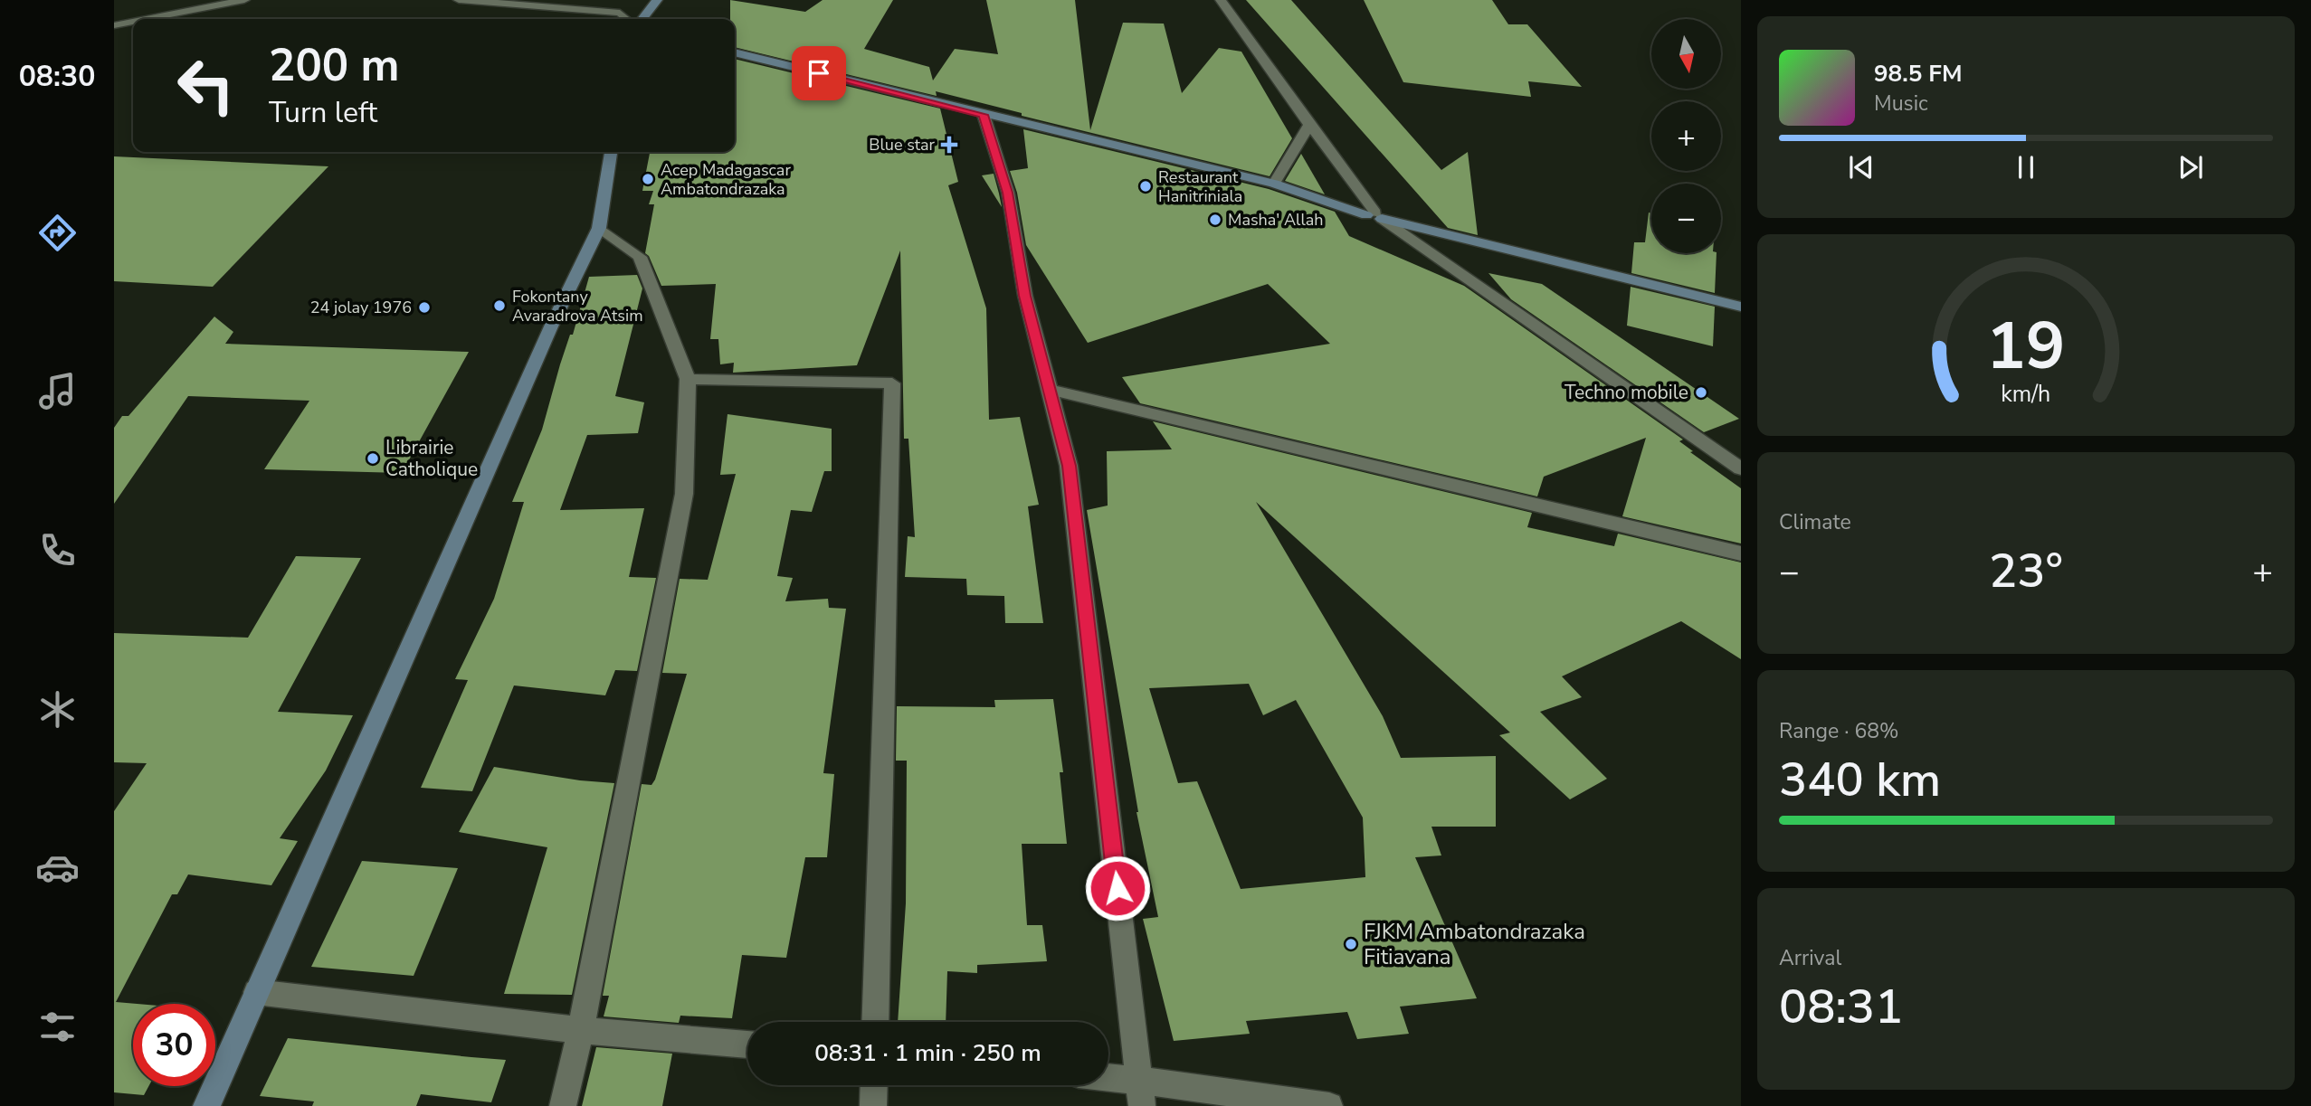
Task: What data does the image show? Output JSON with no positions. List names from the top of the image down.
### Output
{
  "places": {
    "health": ["Blue star"],
    "other": [
      "Acep Madagascar Ambatondrazaka",
      "Restaurant Hanitriniala",
      "Masha' Allah",
      "Fokontany Avaradrova Atsim",
      "24 jolay 1976",
      "Techno mobile",
      "Librairie Catholique",
      "FJKM Ambatondrazaka Fitiavana"
    ]
  },
  "north": "bottom",
  "page": {
    "tabs": "08:30",
    "map_buttons": ["+", "−"],
    "turn": ["200 m", "Turn left"],
    "song": ["98.5 FM", "Music"],
    "tile": [
      "Climate",
      ["Range · 68%", "340 km"],
      ["Arrival", "08:31"]
    ],
    "heat": ["−", "23°", "+"],
    "limit": "30",
    "trip": "08:31 · 1 min · 250 m",
    "gauge": ["19", "km/h"]
  }
}
